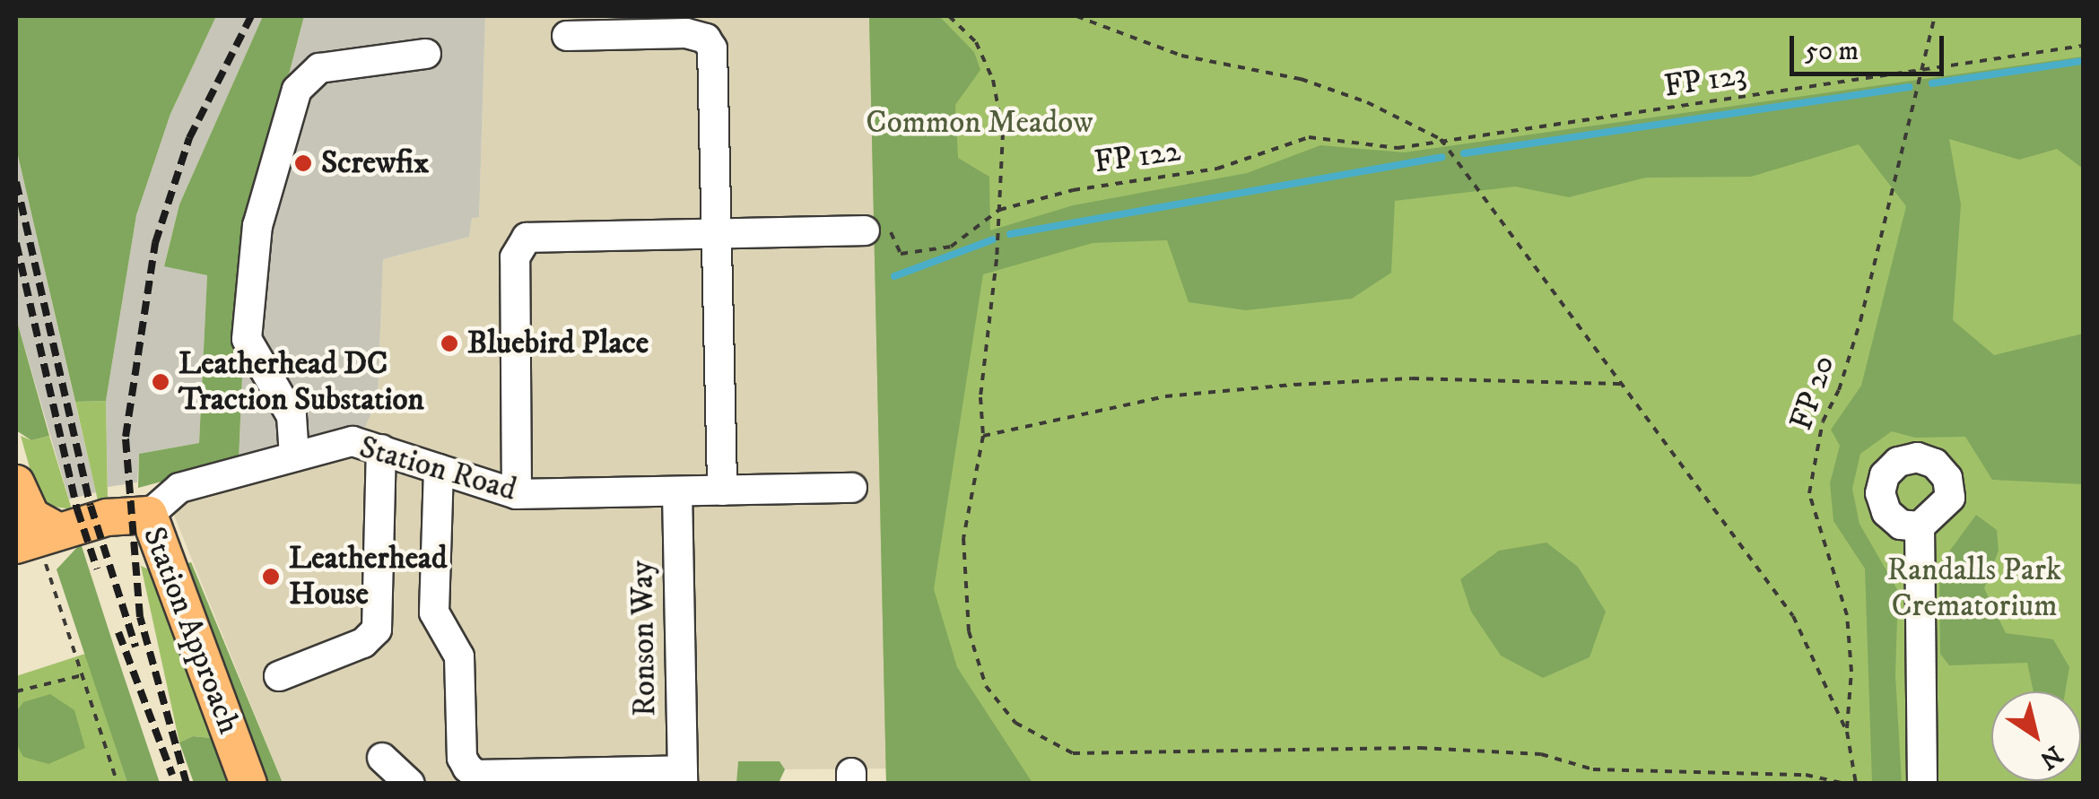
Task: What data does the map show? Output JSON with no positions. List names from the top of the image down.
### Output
{
  "streets": {
    "main road": ["Station Approach"],
    "street": ["Station Road", "Ronson Way"],
    "path": ["FP 123", "FP 122", "FP 20"]
  },
  "crossings": [
    ["FP 123", "FP 122"],
    ["FP 123", "FP 20"],
    ["Station Road", "Station Approach"],
    ["Station Road", "Ronson Way"]
  ],
  "parks": ["Common Meadow", "Randalls Park Crematorium"],
  "places": [
    "Screwfix",
    "Bluebird Place",
    "Leatherhead DC Traction Substation",
    "Leatherhead House"
  ],
  "scale_bar": "50 m",
  "north": "bottom right"
}
